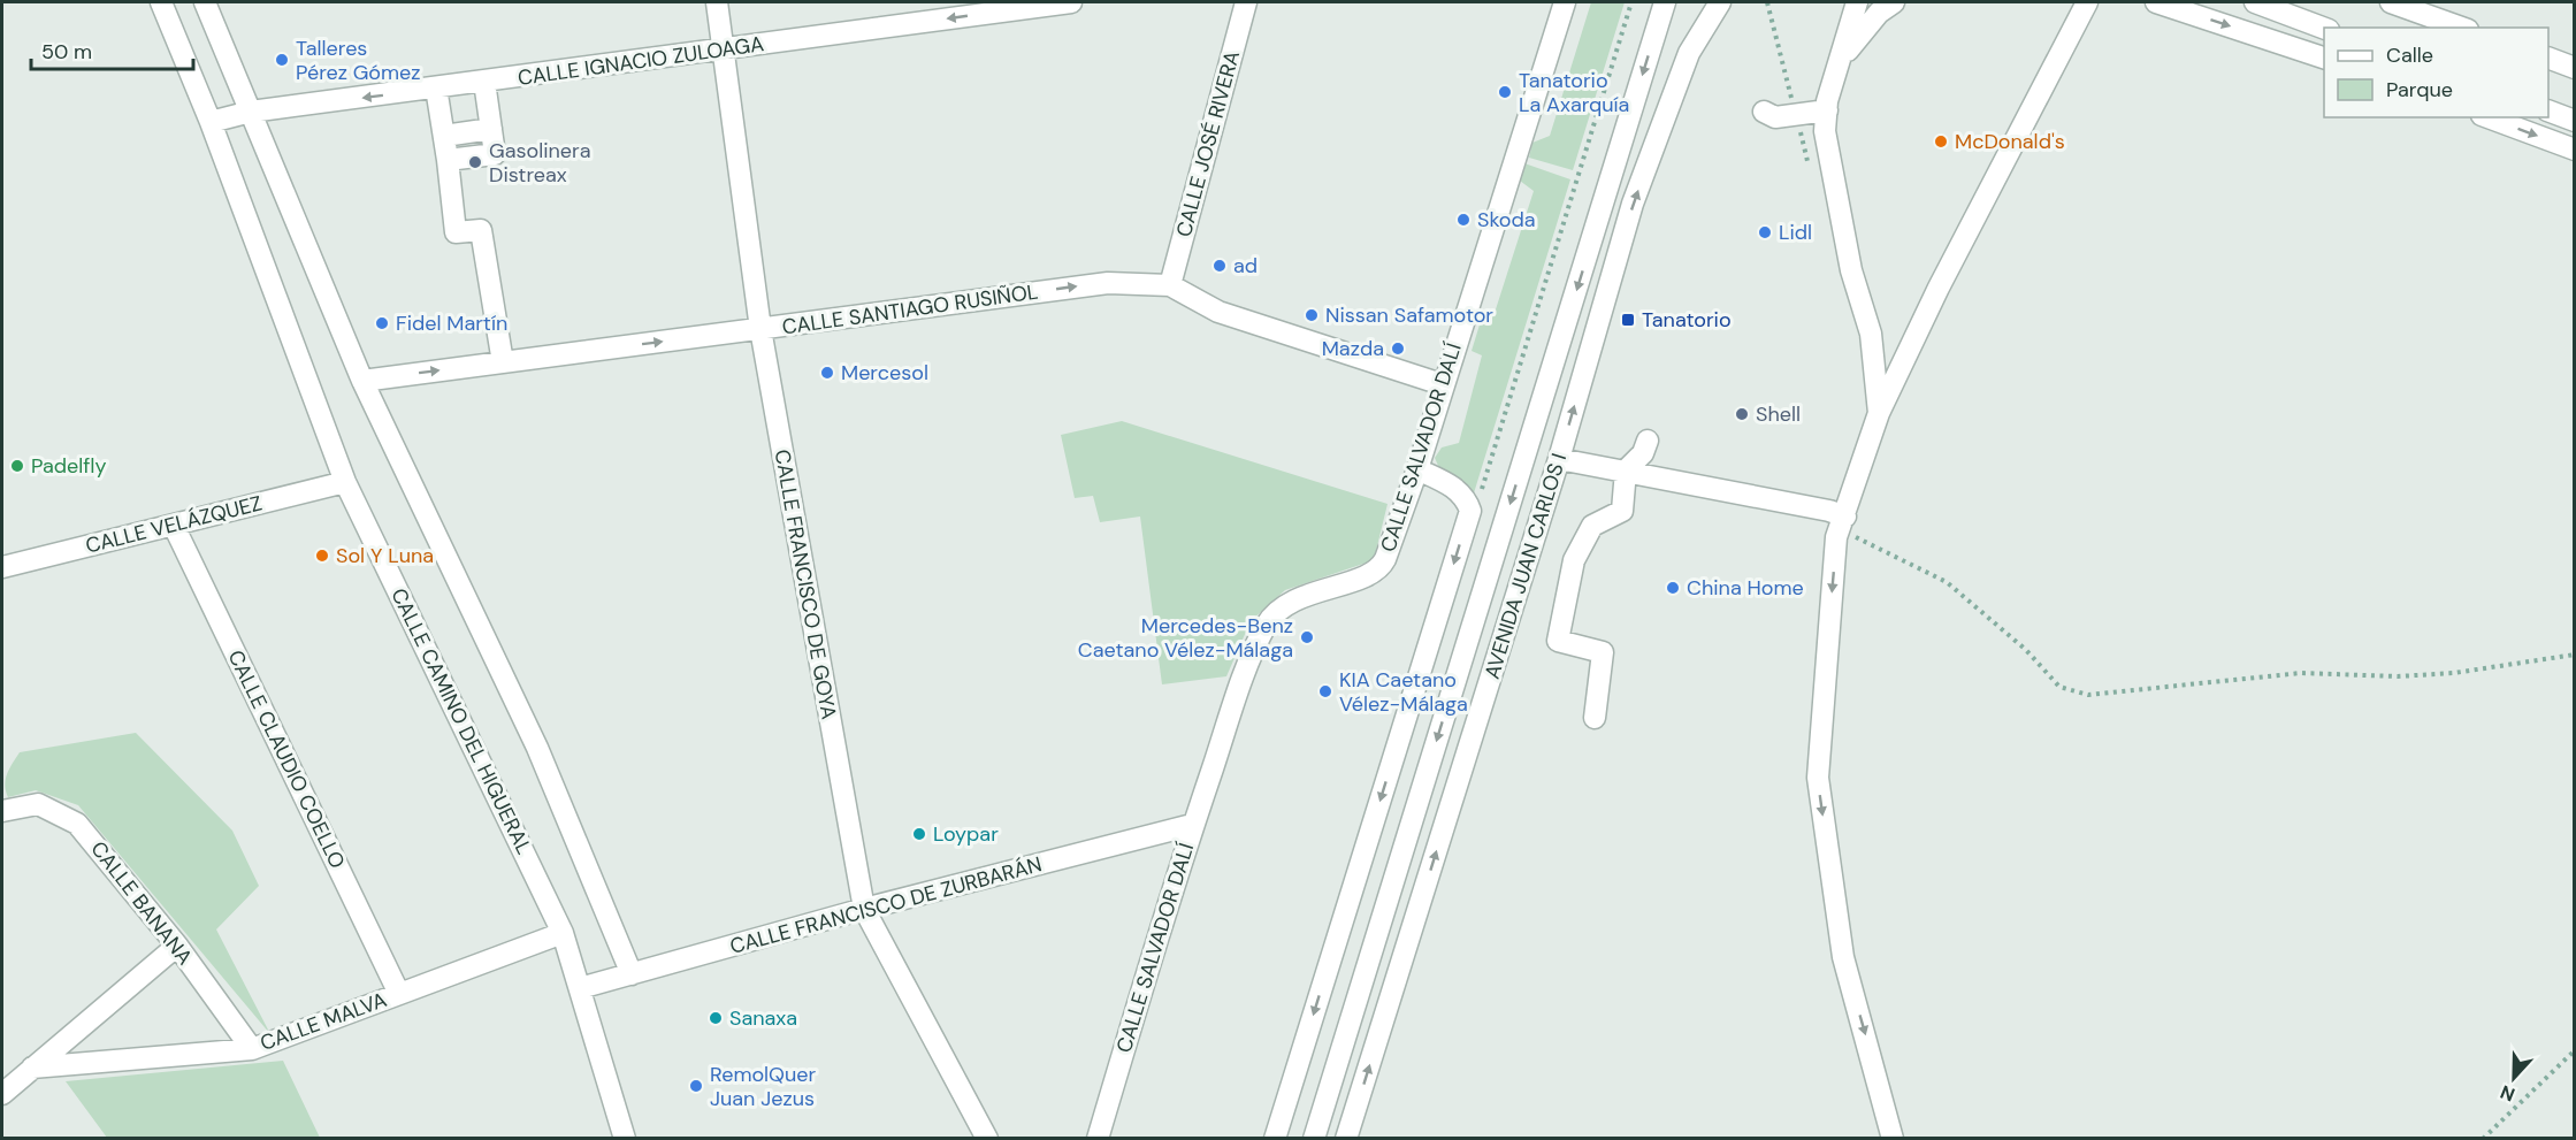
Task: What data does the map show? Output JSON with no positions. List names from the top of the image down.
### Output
{
  "streets": {
    "street": [
      "CALLE IGNACIO ZULOAGA",
      "CALLE JOSÉ RIVERA",
      "CALLE SANTIAGO RUSIÑOL",
      "CALLE SALVADOR DALÍ",
      "CALLE VELÁZQUEZ",
      "AVENIDA JUAN CARLOS I",
      "CALLE FRANCISCO DE GOYA",
      "CALLE CAMINO DEL HIGUERAL",
      "CALLE CLAUDIO COELLO",
      "CALLE BANANA",
      "CALLE FRANCISCO DE ZURBARÁN",
      "CALLE MALVA"
    ]
  },
  "crossings": [
    ["CALLE IGNACIO ZULOAGA", "CALLE FRANCISCO DE GOYA"],
    ["CALLE IGNACIO ZULOAGA", "CALLE CAMINO DEL HIGUERAL"],
    ["CALLE JOSÉ RIVERA", "CALLE SANTIAGO RUSIÑOL"],
    ["CALLE SANTIAGO RUSIÑOL", "CALLE SALVADOR DALÍ"],
    ["CALLE SANTIAGO RUSIÑOL", "CALLE FRANCISCO DE GOYA"],
    ["CALLE SALVADOR DALÍ", "CALLE FRANCISCO DE ZURBARÁN"],
    ["CALLE VELÁZQUEZ", "CALLE CAMINO DEL HIGUERAL"],
    ["CALLE VELÁZQUEZ", "CALLE CLAUDIO COELLO"],
    ["CALLE FRANCISCO DE GOYA", "CALLE FRANCISCO DE ZURBARÁN"],
    ["CALLE CAMINO DEL HIGUERAL", "CALLE FRANCISCO DE ZURBARÁN"],
    ["CALLE CAMINO DEL HIGUERAL", "CALLE MALVA"],
    ["CALLE CLAUDIO COELLO", "CALLE MALVA"],
    ["CALLE BANANA", "CALLE MALVA"]
  ],
  "one_way": ["CALLE IGNACIO ZULOAGA", "CALLE SANTIAGO RUSIÑOL"],
  "places": {
    "other": [
      "Talleres Pérez Gómez",
      "Tanatorio La Axarquía",
      "McDonald's",
      "Gasolinera Distreax",
      "Skoda",
      "Lidl",
      "ad",
      "Nissan Safamotor",
      "Fidel Martín",
      "Mazda",
      "Mercesol",
      "Shell",
      "Padelfly",
      "Sol Y Luna",
      "China Home",
      "Mercedes-Benz Caetano Vélez-Málaga",
      "KIA Caetano Vélez-Málaga",
      "Loypar",
      "Sanaxa",
      "RemolQuer Juan Jezus"
    ],
    "transit": ["Tanatorio"]
  },
  "legend": ["Calle", "Parque"],
  "scale_bar": "50 m",
  "north": "bottom"
}
